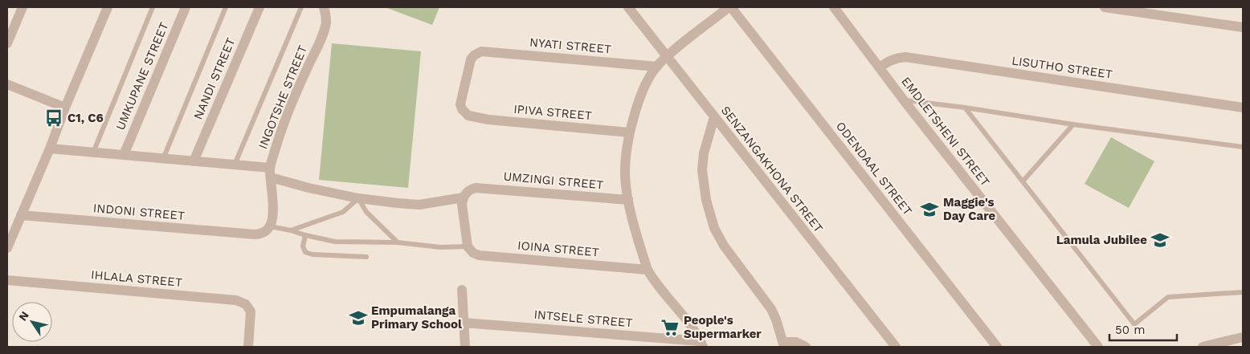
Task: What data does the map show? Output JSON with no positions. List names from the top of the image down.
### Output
{
  "streets": {
    "street": [
      "NYATI STREET",
      "LISUTHO STREET",
      "UMKUPANE STREET",
      "NANDI STREET",
      "INGOTSHE STREET",
      "IPIVA STREET",
      "EMDLETSHENI STREET",
      "ODENDAAL STREET",
      "SENZANGAKHONA STREET",
      "UMZINGI STREET",
      "INDONI STREET",
      "IOINA STREET",
      "IHLALA STREET",
      "INTSELE STREET"
    ]
  },
  "crossings": [
    ["NYATI STREET", "IPIVA STREET"],
    ["LISUTHO STREET", "EMDLETSHENI STREET"],
    ["INGOTSHE STREET", "INDONI STREET"]
  ],
  "places": {
    "bus stop": ["C1, C6"],
    "school or university": ["Maggie's Day Care", "Lamula Jubilee", "Empumalanga Primary School"],
    "supermarket": ["People's Supermarker"]
  },
  "scale_bar": "50 m",
  "north": "top left"
}
